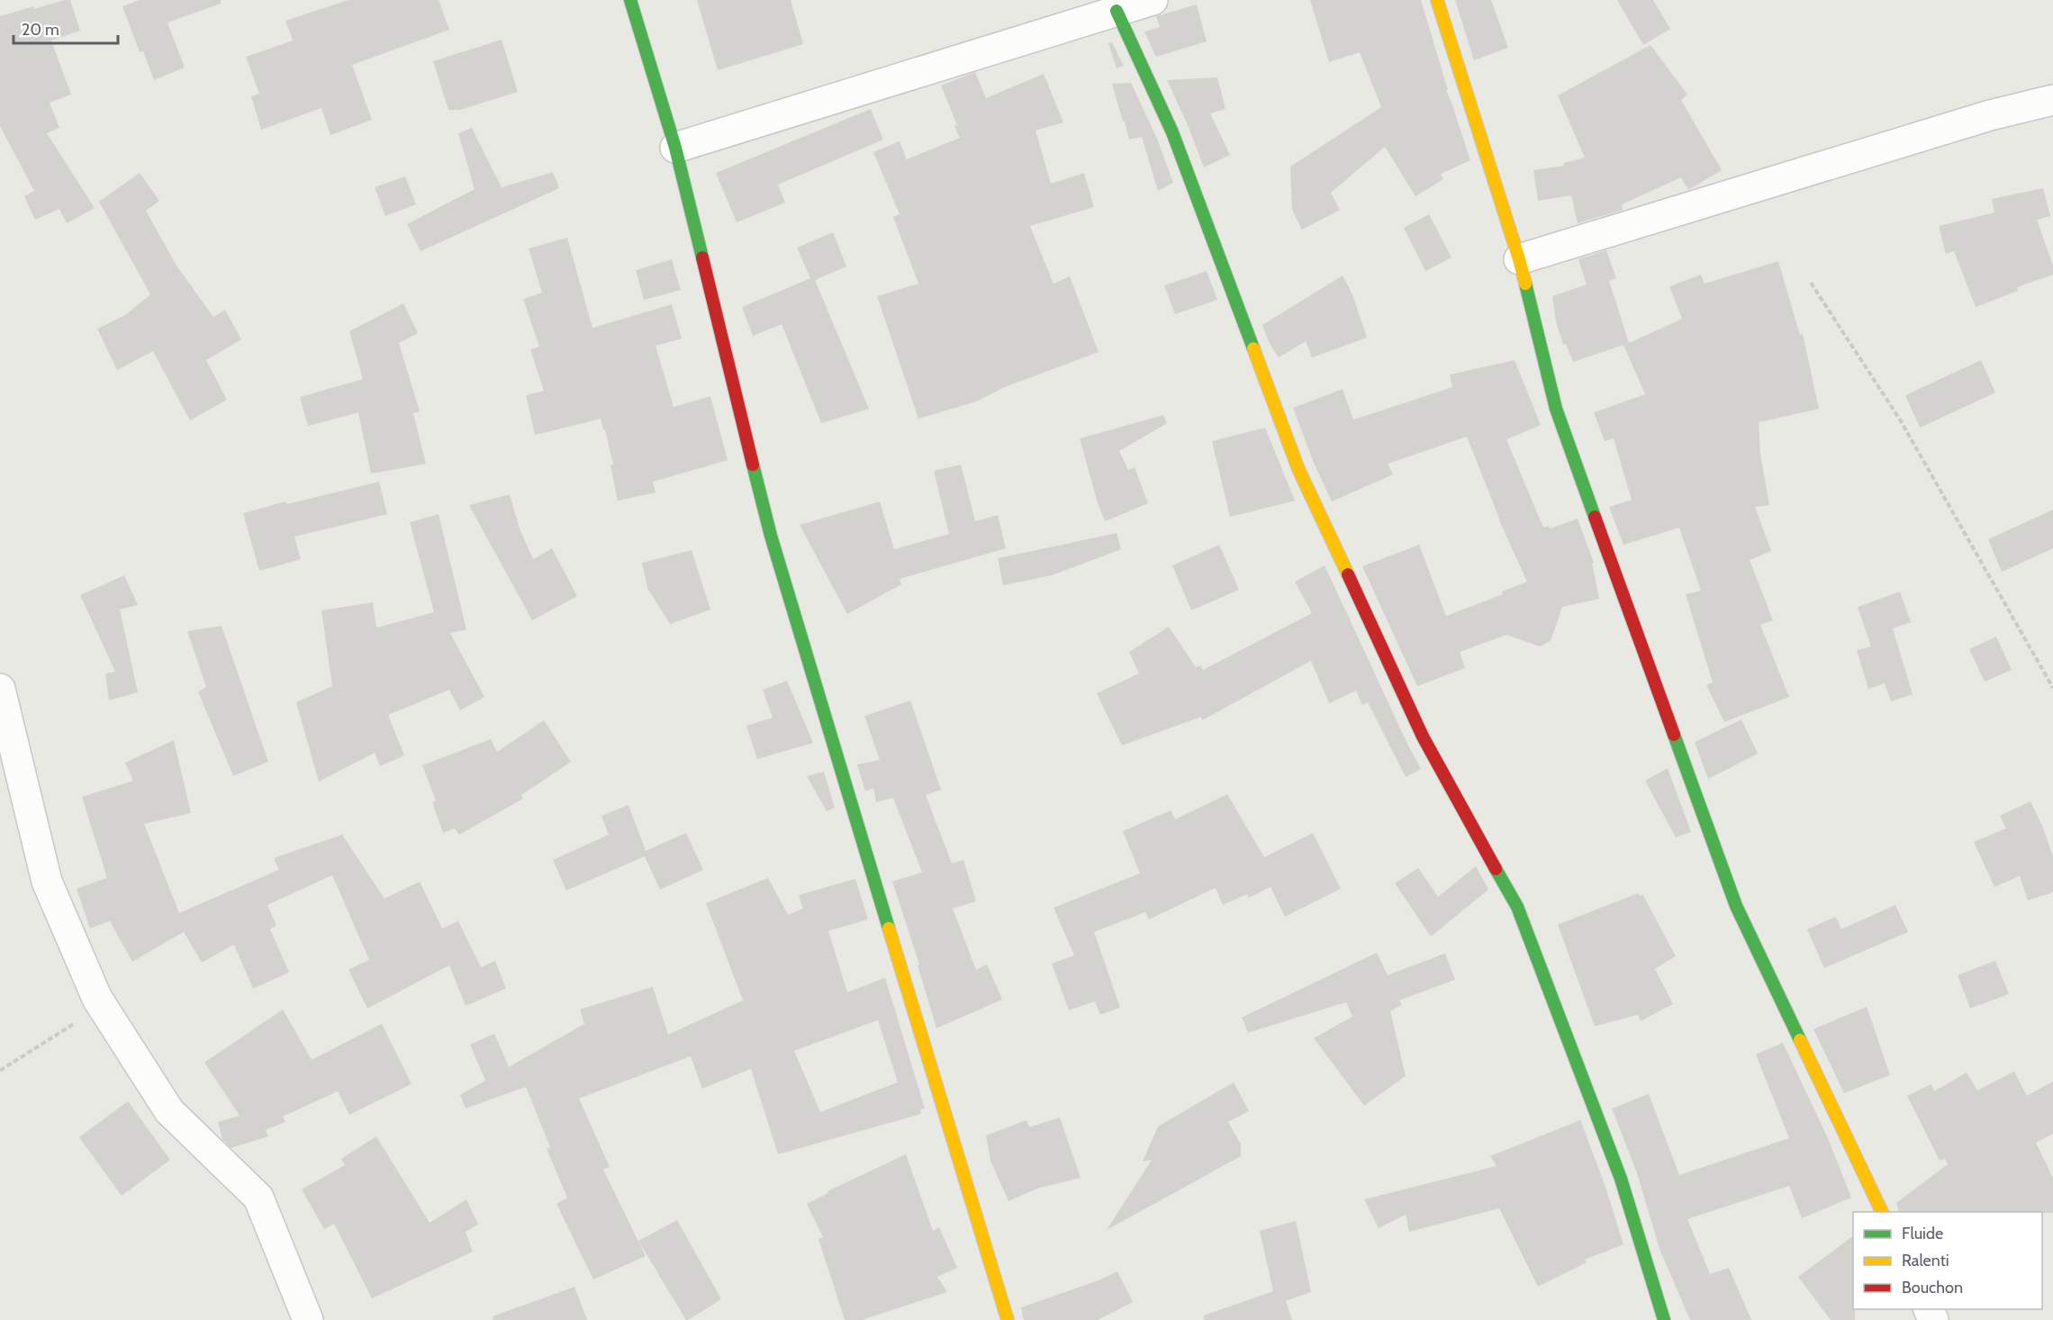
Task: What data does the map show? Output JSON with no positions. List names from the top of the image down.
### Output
{
  "legend": ["Fluide", "Ralenti", "Bouchon"],
  "scale_bar": "20 m"
}
